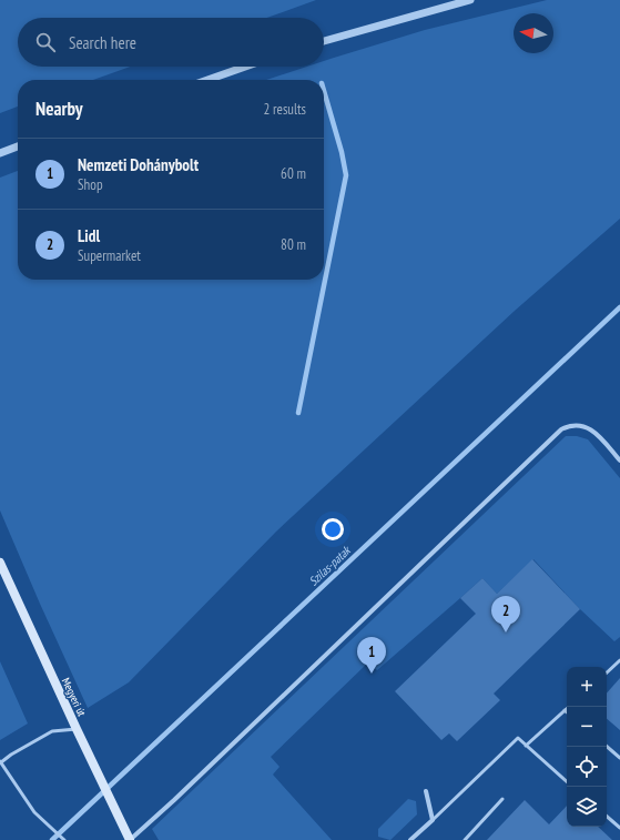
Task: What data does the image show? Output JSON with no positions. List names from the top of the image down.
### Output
{
  "streets": {
    "main road": ["Megyeri út"]
  },
  "water": ["Szilas-patak"],
  "north": "left",
  "page": {
    "search": "Search here",
    "heading": ["Nearby", "2 results"],
    "list": [
      {
        "mark": "1",
        "name": "Nemzeti Dohánybolt",
        "note": "Shop",
        "value": "60 m"
      },
      {
        "mark": "2",
        "name": "Lidl",
        "note": "Supermarket",
        "value": "80 m"
      }
    ],
    "pins": ["2", "1"],
    "map_buttons": ["+", "−"]
  }
}
